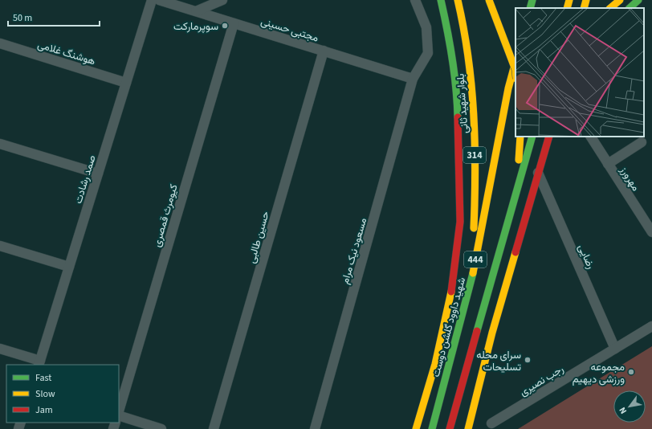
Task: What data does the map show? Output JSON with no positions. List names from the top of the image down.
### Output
{
  "streets": {
    "main road": [
      "بلوار شهید ثانی",
      "314",
      "444",
      "شهید داوود گلشن دوست"
    ],
    "street": [
      "مجتبی حسینی",
      "هوشنگ غلامی",
      "مهرورز",
      "صمد رشادت",
      "کیومرث قمصری",
      "حسین طالبی",
      "مسعود نیک مرام",
      "رضایی",
      "رجب نصیری"
    ]
  },
  "crossings": [
    ["مجتبی حسینی", "کیومرث قمصری"],
    ["مجتبی حسینی", "حسین طالبی"],
    ["مجتبی حسینی", "مسعود نیک مرام"],
    ["هوشنگ غلامی", "صمد رشادت"],
    ["بلوار شهید ثانی", "شهید داوود گلشن دوست"],
    ["رضایی", "رجب نصیری"]
  ],
  "places": ["سوپرمارکت", "سرای محله تسلیحات", "مجموعه ورزشی دیهیم"],
  "legend": ["Fast", "Slow", "Jam"],
  "scale_bar": "50 m",
  "north": "bottom left"
}
